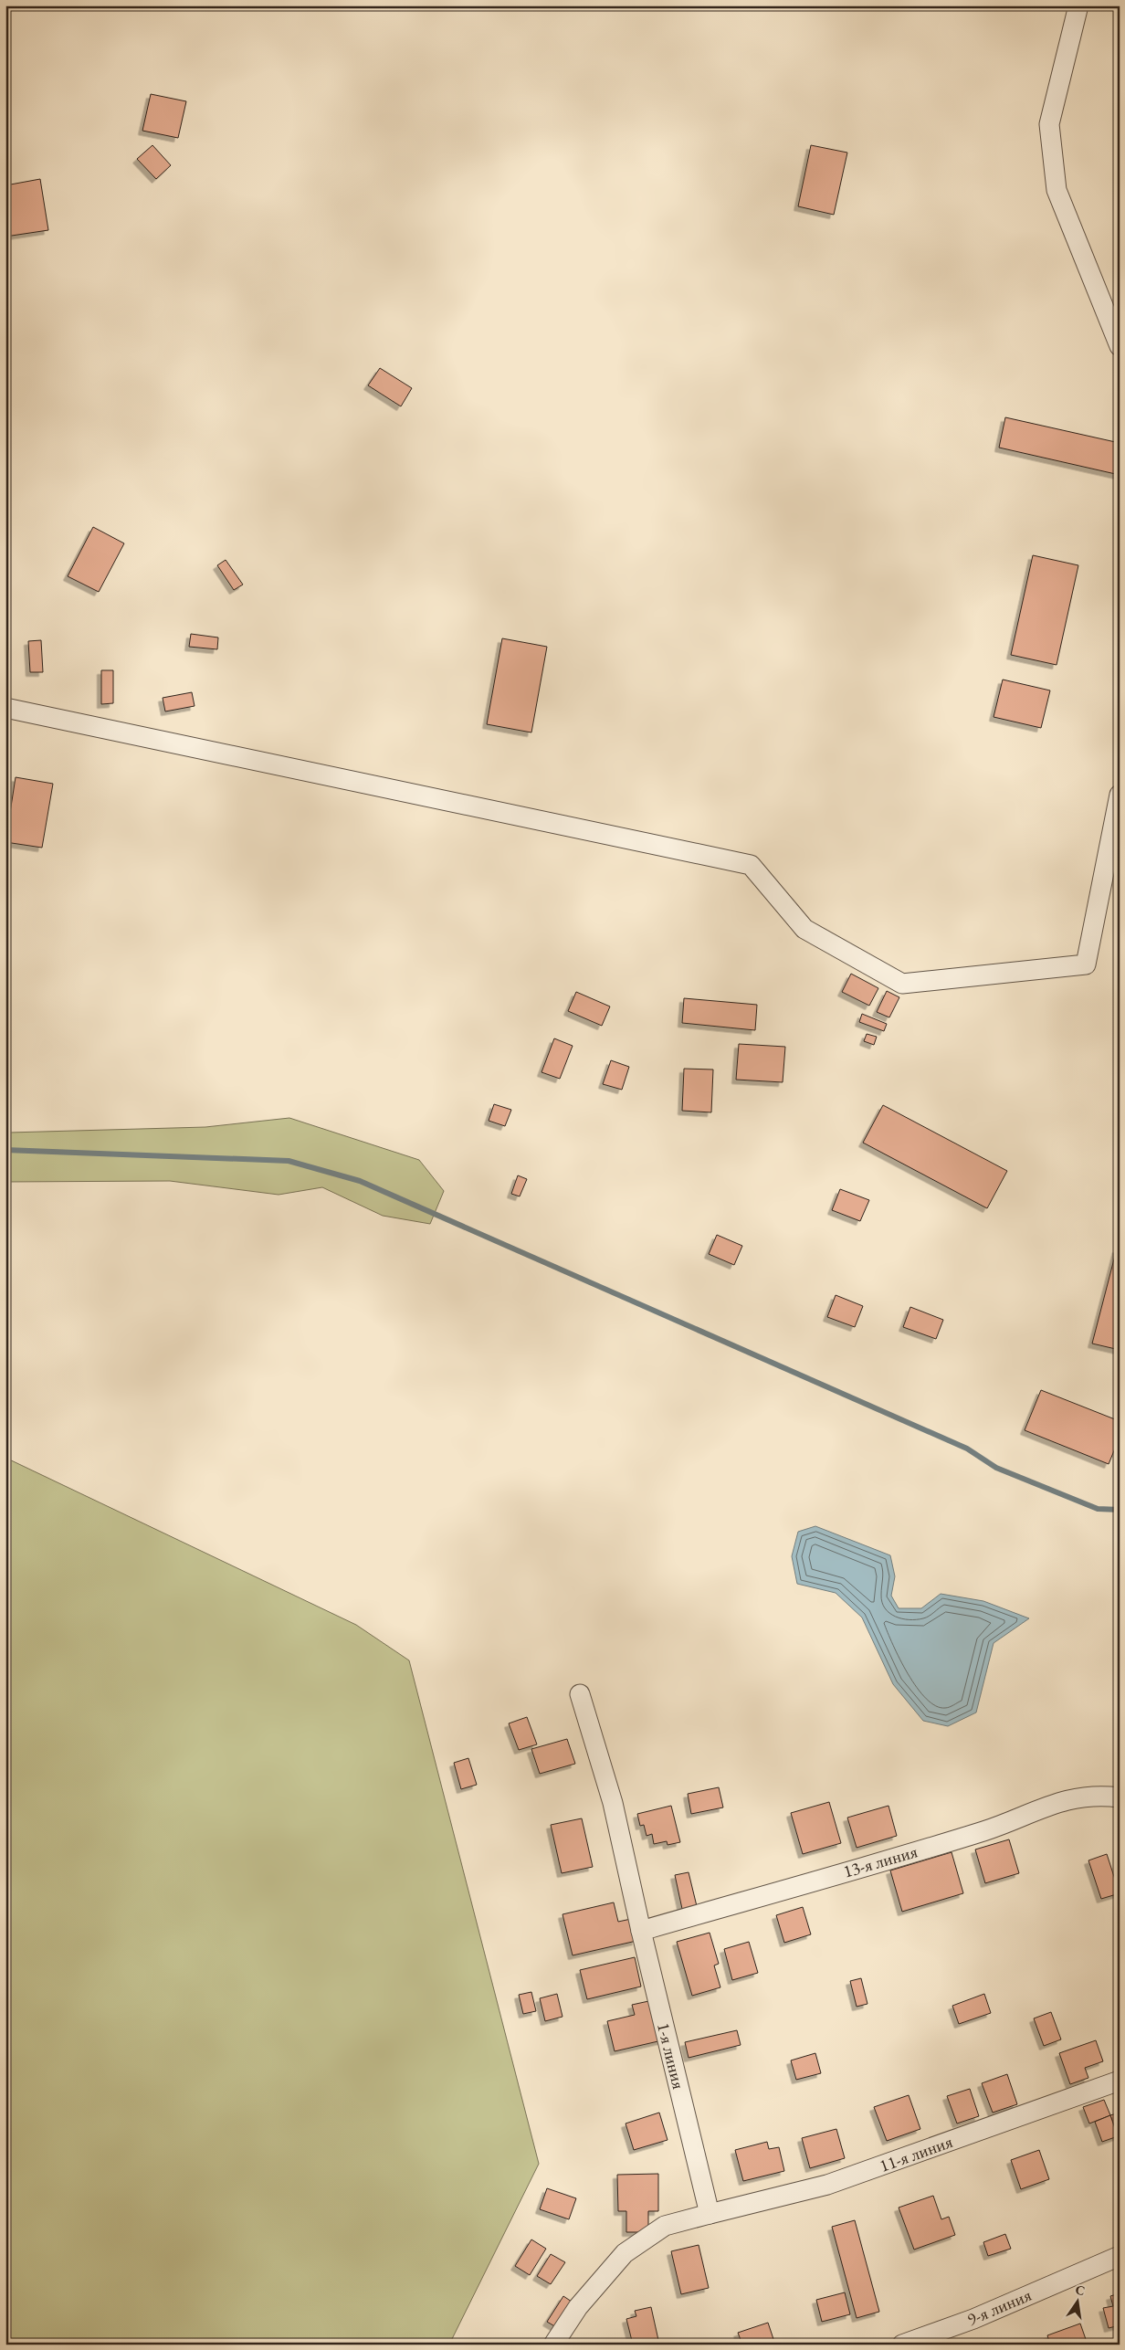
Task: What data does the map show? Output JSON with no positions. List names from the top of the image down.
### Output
{
  "streets": {
    "street": [
      "13-я линия",
      "1-я линия",
      "11-я линия",
      "9-я линия"
    ]
  },
  "crossings": [
    ["13-я линия", "1-я линия"],
    ["1-я линия", "11-я линия"]
  ],
  "north": "top"
}
